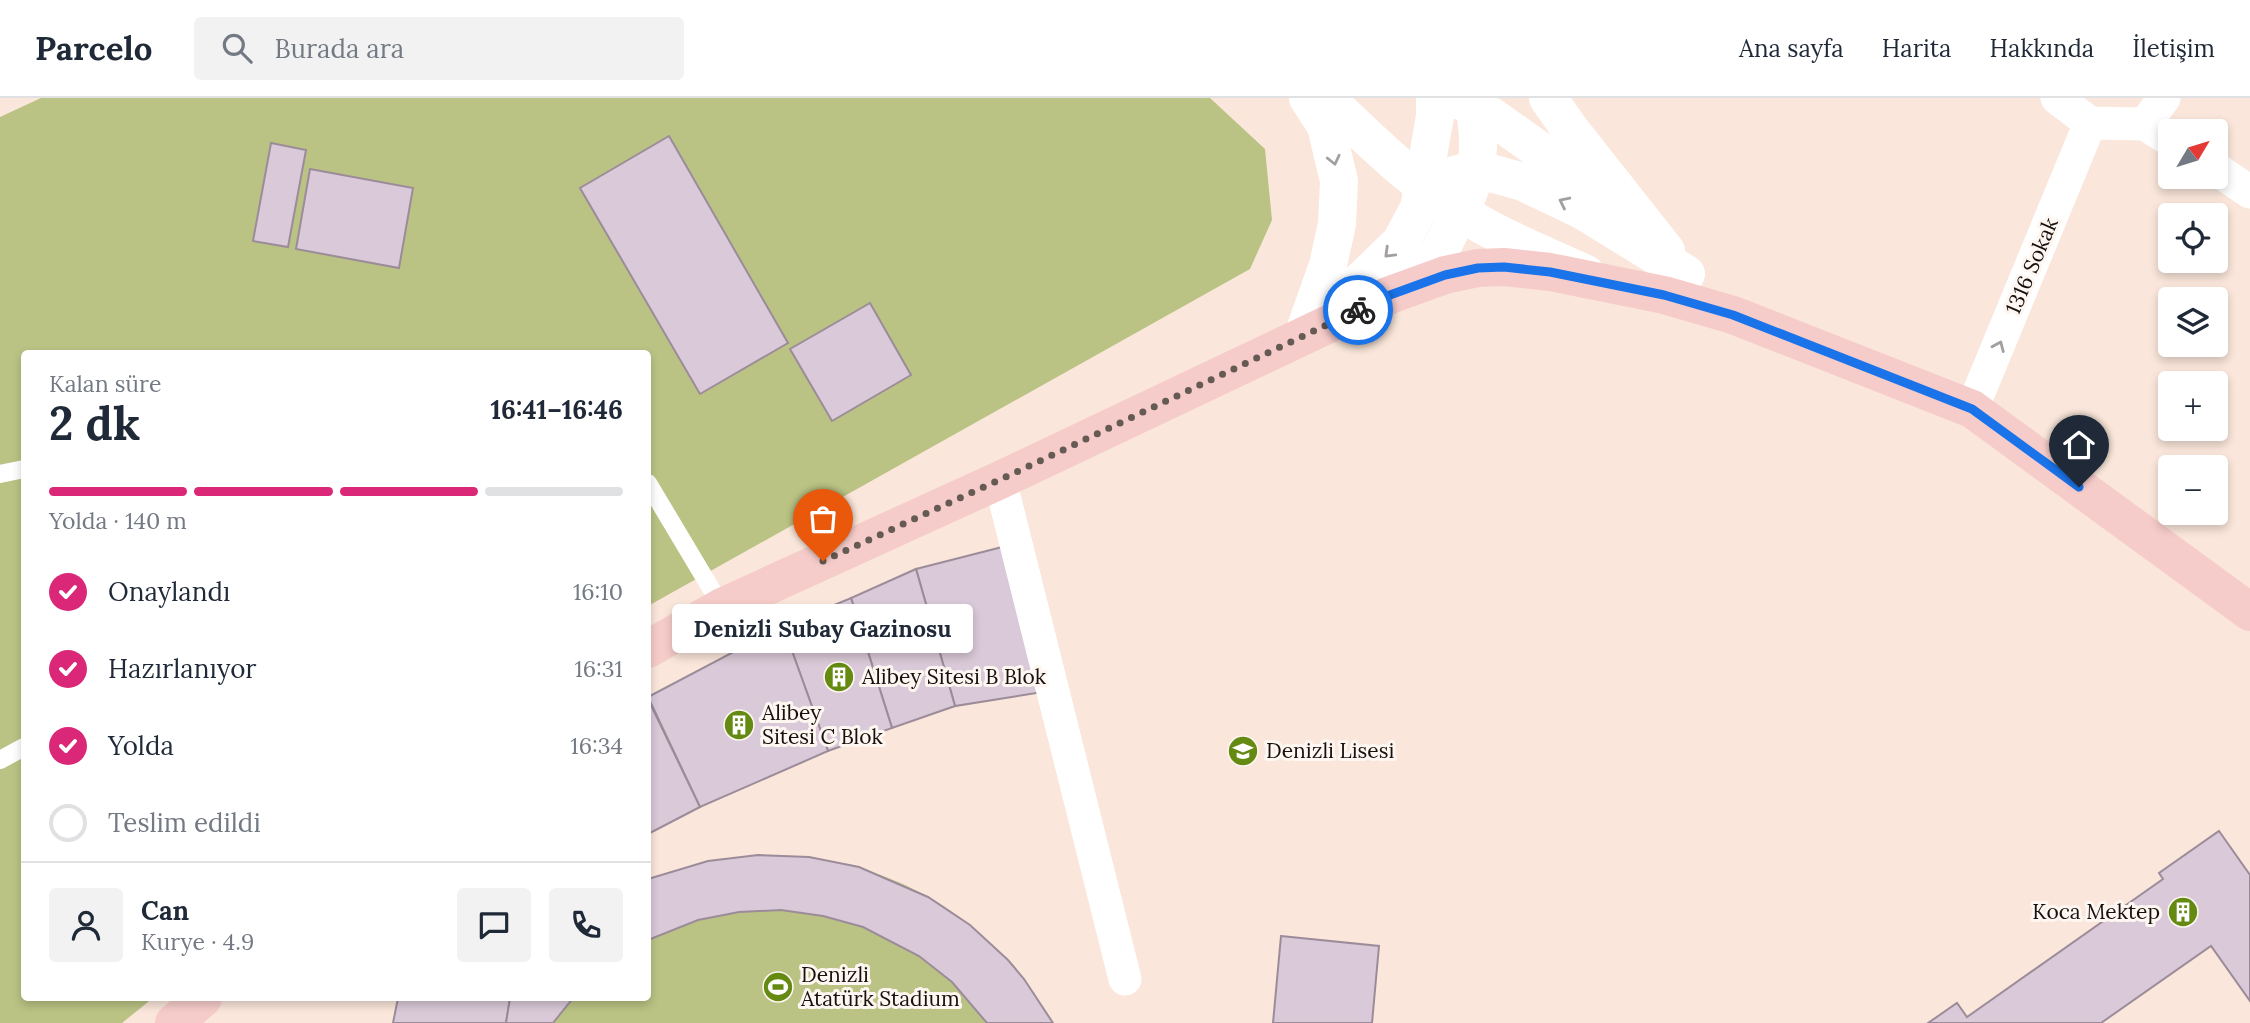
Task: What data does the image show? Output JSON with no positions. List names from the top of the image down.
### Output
{
  "streets": {
    "street": ["1316 Sokak"]
  },
  "one_way": ["1316 Sokak"],
  "places": {
    "other": ["Denizli Subay Gazinosu"],
    "building": ["Alibey Sitesi B Blok", "Alibey Sitesi C Blok", "Koca Mektep"],
    "school or university": ["Denizli Lisesi"],
    "sports": ["Denizli Atatürk Stadium"]
  },
  "north": "top right",
  "page": {
    "header": "Parcelo",
    "search": "Burada ara",
    "nav": [
      "Ana sayfa",
      "Harita",
      "Hakkında",
      "İletişim"
    ],
    "map_buttons": ["+", "−"],
    "heading": ["2 dk", "Kalan süre", "16:41–16:46"],
    "panel": ["Can", "Kurye · 4.9"],
    "bar": "Yolda · 140 m",
    "list": [
      ["Onaylandı", "16:10"],
      ["Hazırlanıyor", "16:31"],
      ["Yolda", "16:34"],
      "Teslim edildi"
    ],
    "bubble": "Denizli Subay Gazinosu"
  }
}
